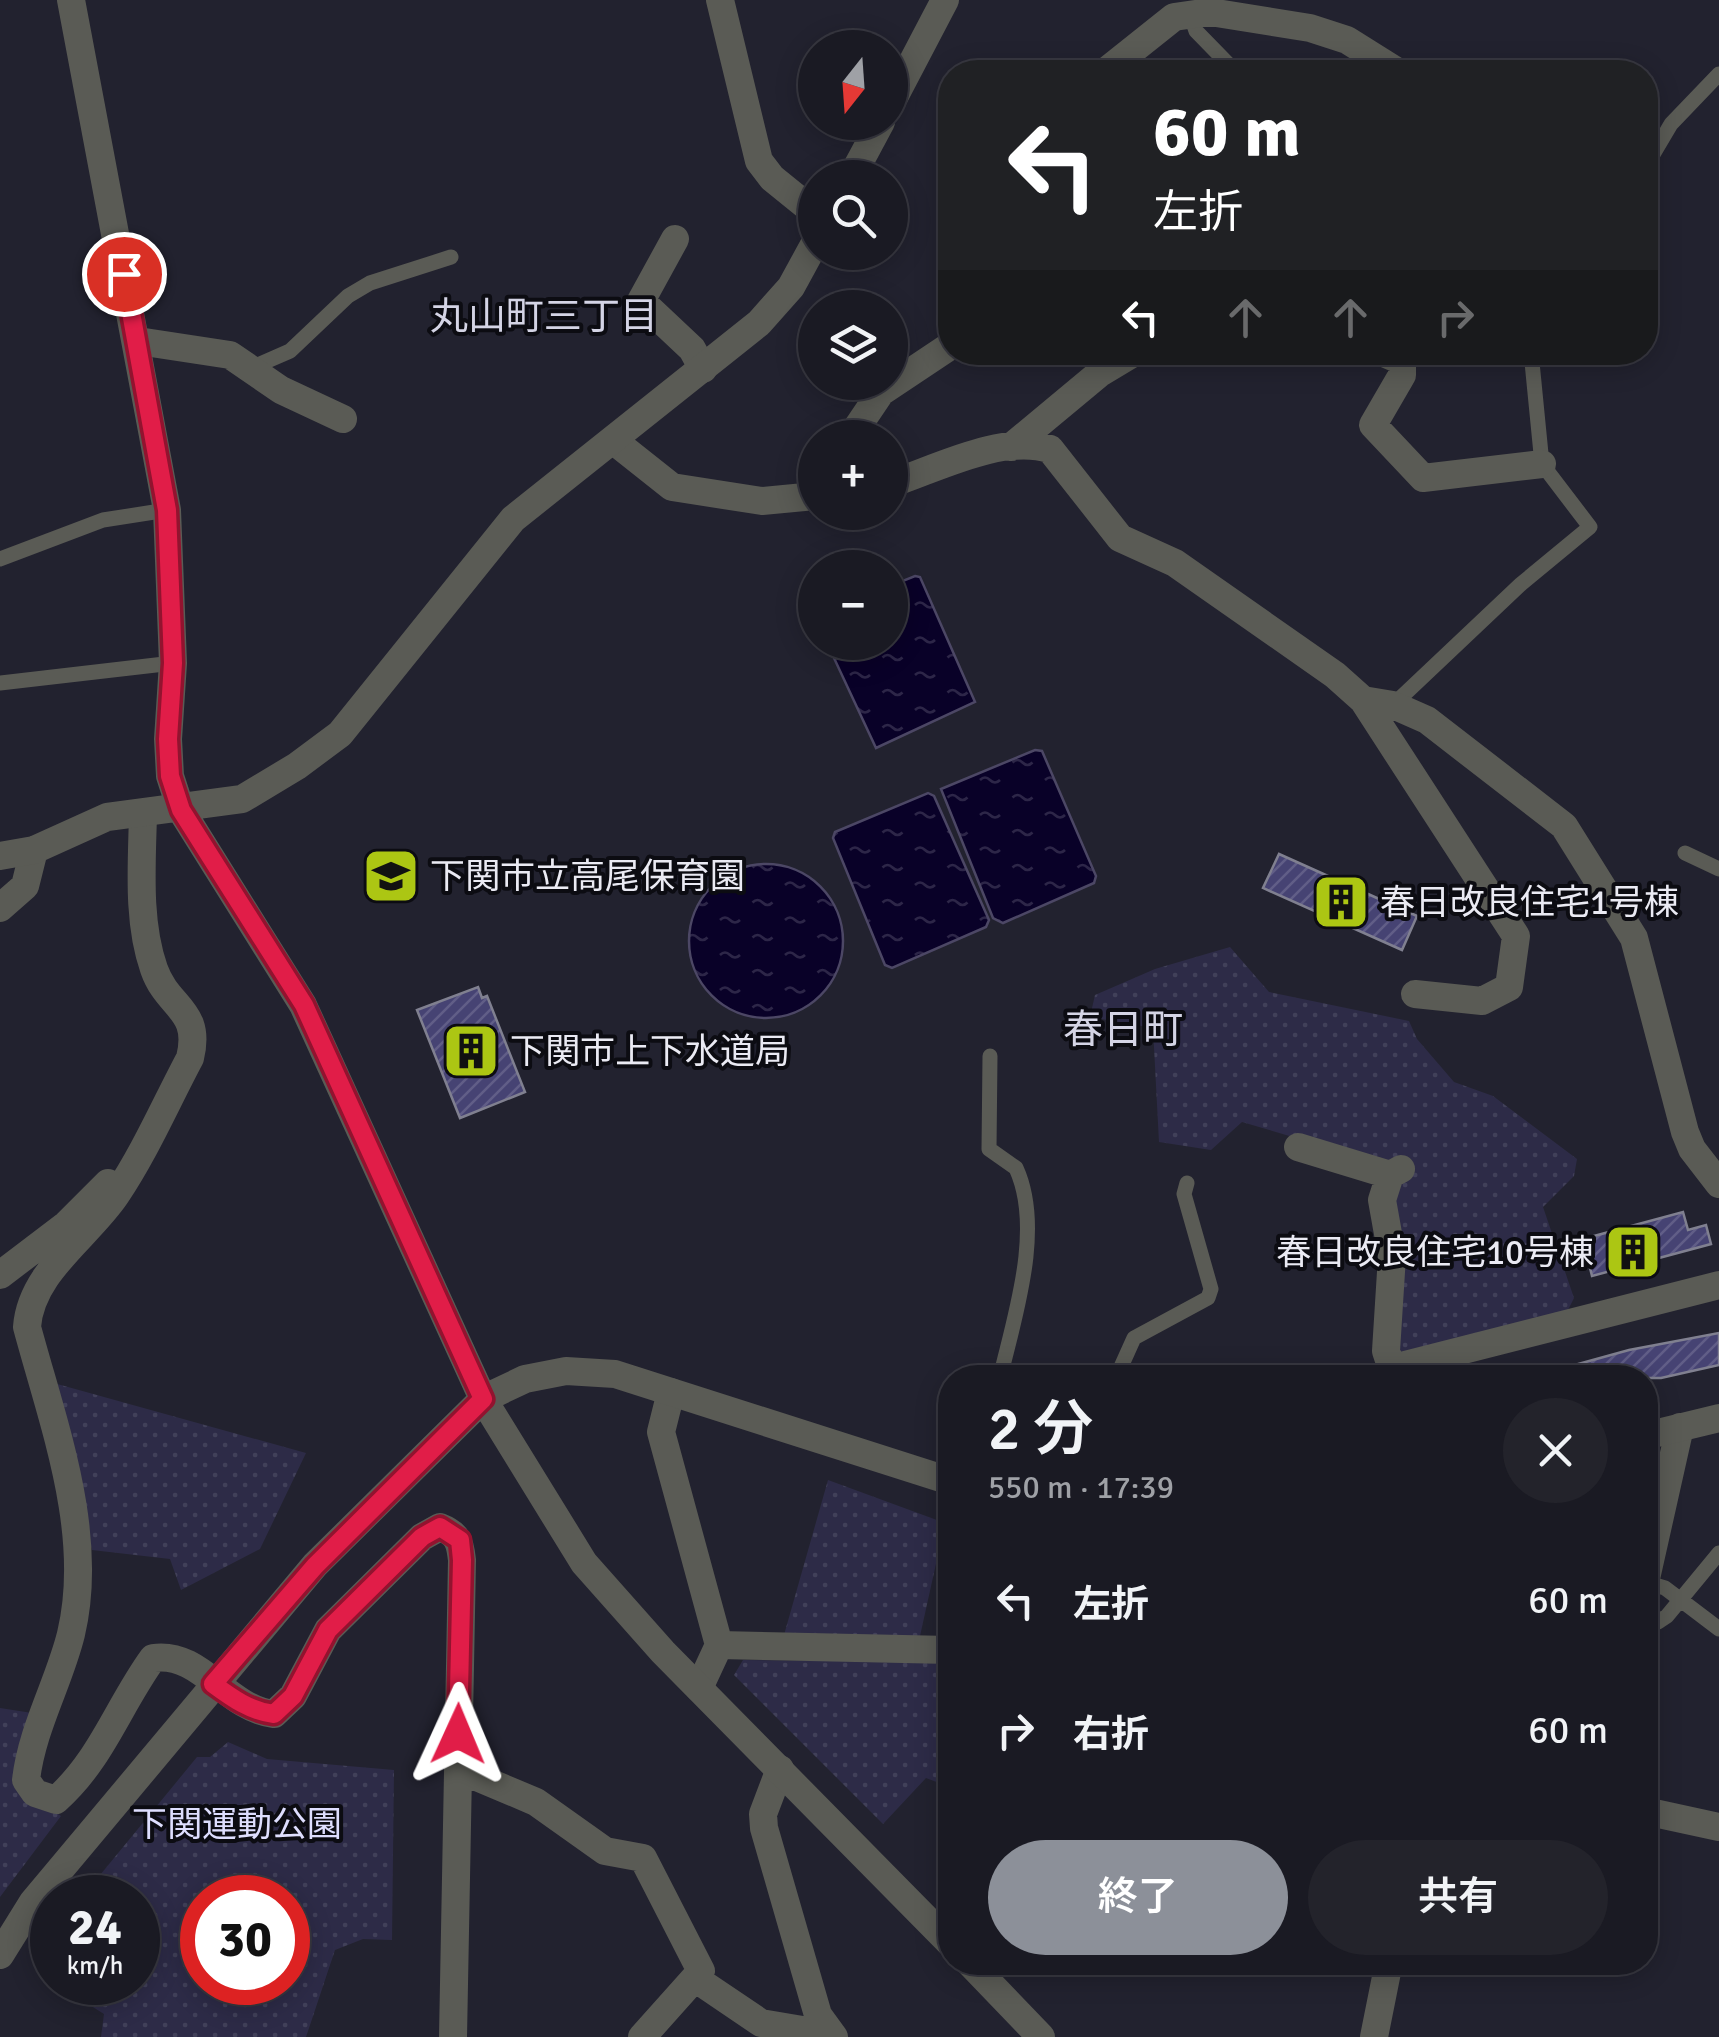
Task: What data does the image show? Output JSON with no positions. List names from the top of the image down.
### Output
{
  "districts": ["丸山町三丁目", "春日町"],
  "parks": ["下関運動公園"],
  "places": {
    "school or university": ["下関市立高尾保育園"],
    "building": ["春日改良住宅1号棟", "下関市上下水道局", "春日改良住宅10号棟"]
  },
  "north": "bottom",
  "page": {
    "map_buttons": ["+", "−"],
    "turn": ["60 m", "左折"],
    "heading": ["2 分", "550 m · 17:39"],
    "list": [
      {
        "name": "左折",
        "value": "60 m"
      },
      {
        "name": "右折",
        "value": "60 m"
      }
    ],
    "buttons": ["終了", "共有"],
    "speed": "24 km/h",
    "limit": "30"
  }
}
